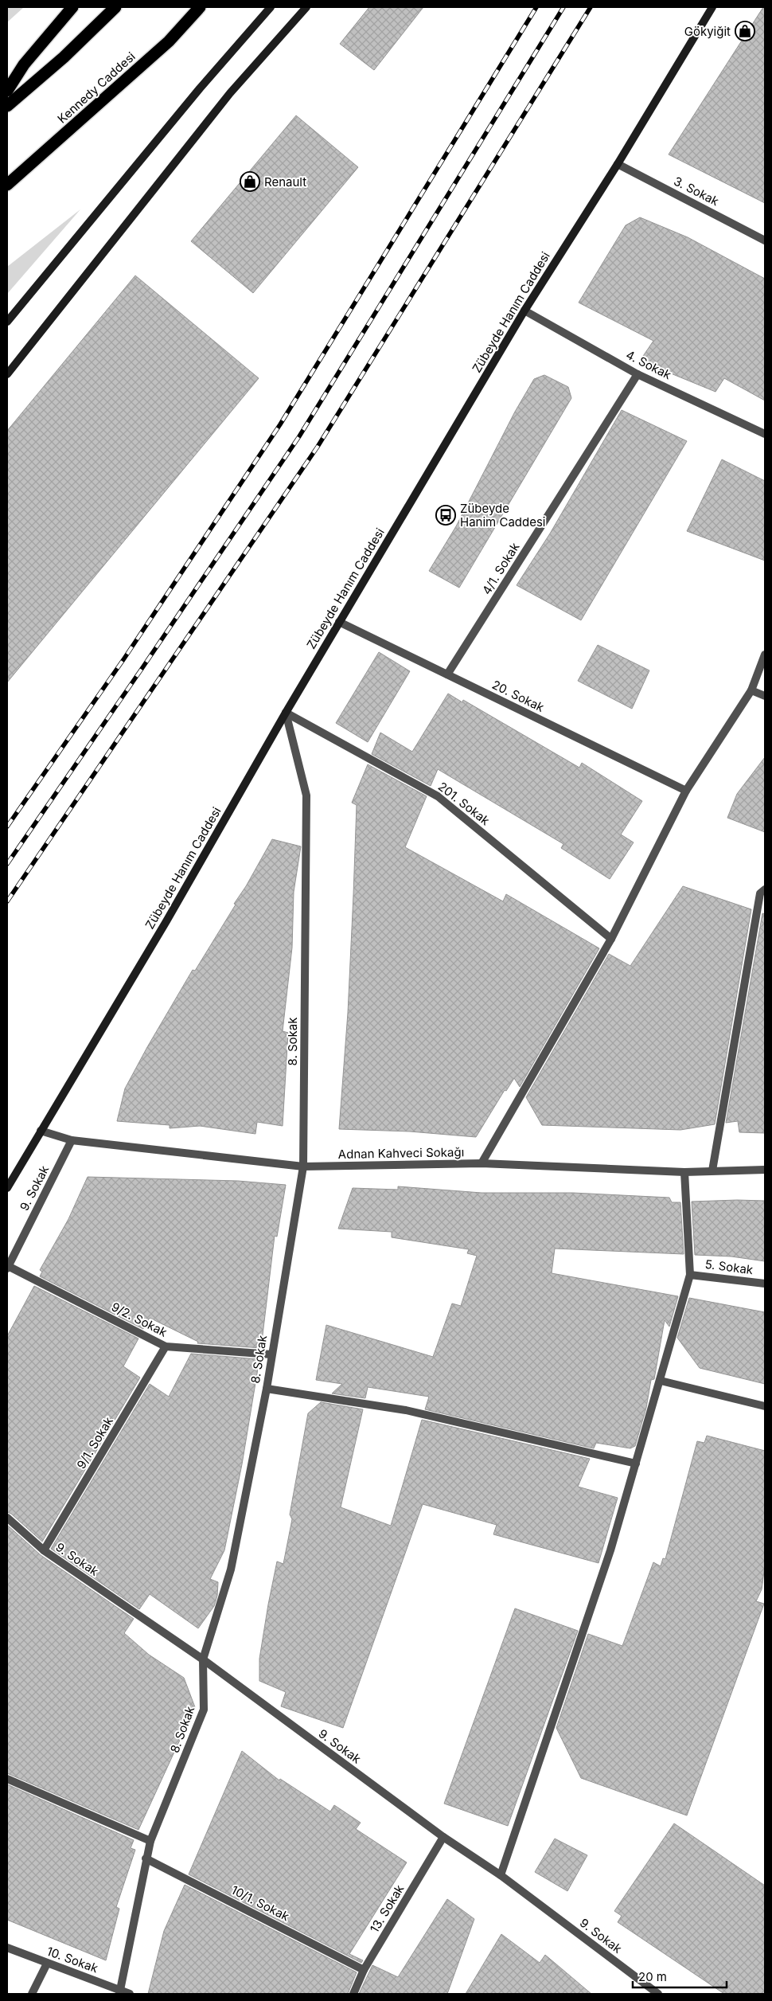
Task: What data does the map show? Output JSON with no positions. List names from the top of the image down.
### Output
{
  "streets": {
    "highway": ["Kennedy Caddesi"],
    "main road": ["Zübeyde Hanım Caddesi"],
    "street": [
      "3. Sokak",
      "4. Sokak",
      "4/1. Sokak",
      "20. Sokak",
      "201. Sokak",
      "8. Sokak",
      "Adnan Kahveci Sokağı",
      "9. Sokak",
      "5. Sokak",
      "9/2. Sokak",
      "9/1. Sokak",
      "10/1. Sokak",
      "13. Sokak",
      "10. Sokak"
    ]
  },
  "crossings": [
    ["3. Sokak", "Zübeyde Hanım Caddesi"],
    ["Zübeyde Hanım Caddesi", "4. Sokak"],
    ["Zübeyde Hanım Caddesi", "20. Sokak"],
    ["Zübeyde Hanım Caddesi", "201. Sokak"],
    ["Zübeyde Hanım Caddesi", "8. Sokak"],
    ["Zübeyde Hanım Caddesi", "Adnan Kahveci Sokağı"],
    ["4. Sokak", "4/1. Sokak"],
    ["4/1. Sokak", "20. Sokak"],
    ["201. Sokak", "8. Sokak"],
    ["8. Sokak", "Adnan Kahveci Sokağı"],
    ["8. Sokak", "9. Sokak"],
    ["8. Sokak", "9/2. Sokak"],
    ["8. Sokak", "10/1. Sokak"],
    ["8. Sokak", "10. Sokak"],
    ["Adnan Kahveci Sokağı", "9. Sokak"],
    ["9. Sokak", "9/2. Sokak"],
    ["9. Sokak", "9/1. Sokak"],
    ["9. Sokak", "13. Sokak"],
    ["9/2. Sokak", "9/1. Sokak"],
    ["10/1. Sokak", "13. Sokak"]
  ],
  "places": {
    "shop": ["Gökyiğit", "Renault"],
    "bus stop": ["Zübeyde Hanim Caddesi"]
  },
  "scale_bar": "20 m"
}
